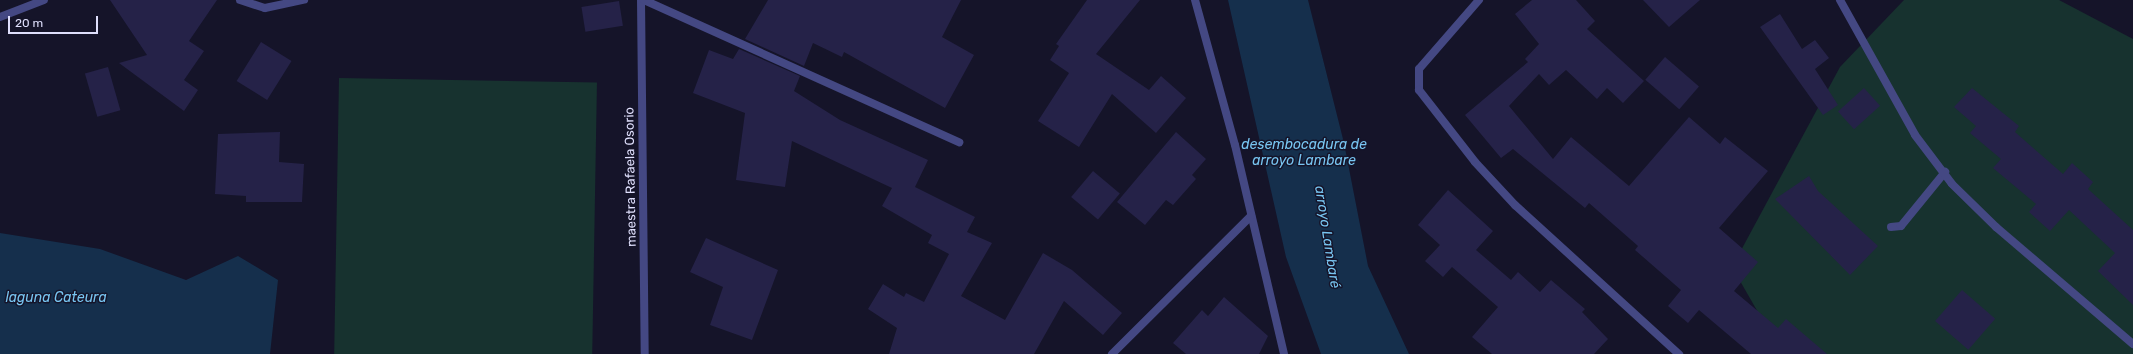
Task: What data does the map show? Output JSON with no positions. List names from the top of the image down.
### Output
{
  "streets": {
    "street": ["maestra Rafaela Osorio"]
  },
  "water": ["desembocadura de arroyo Lambare", "arroyo Lambaré", "laguna Cateura"],
  "scale_bar": "20 m"
}
